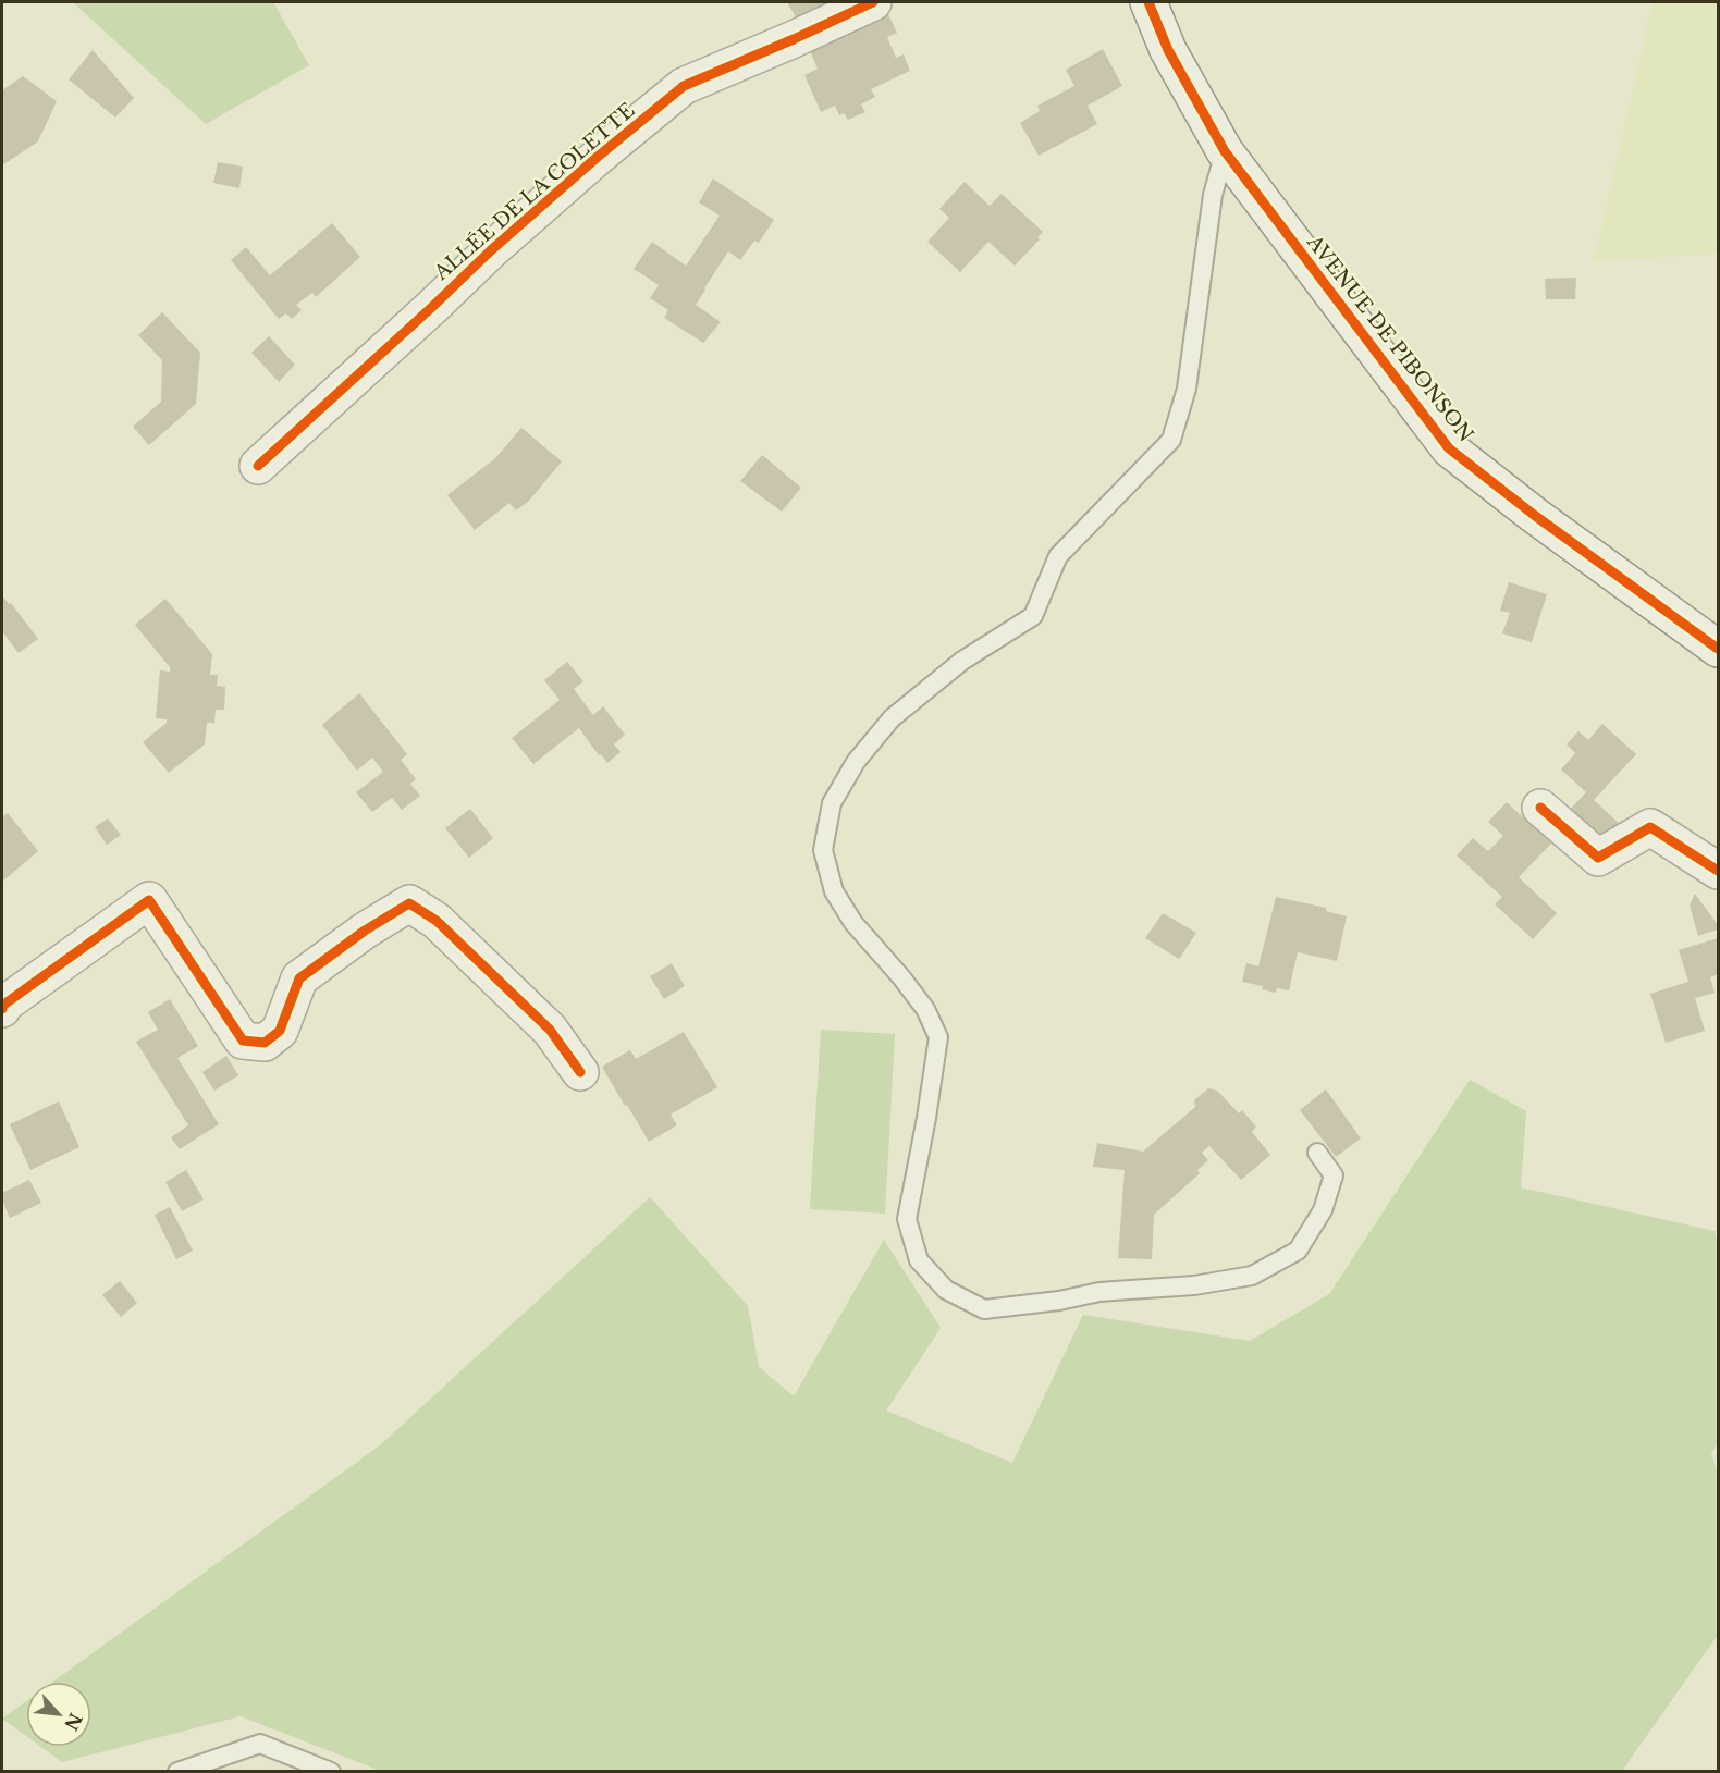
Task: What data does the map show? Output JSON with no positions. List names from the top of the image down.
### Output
{
  "streets": {
    "street": ["ALLÉE DE LA COLETTE", "AVENUE DE PIBONSON"]
  },
  "north": "bottom right"
}
